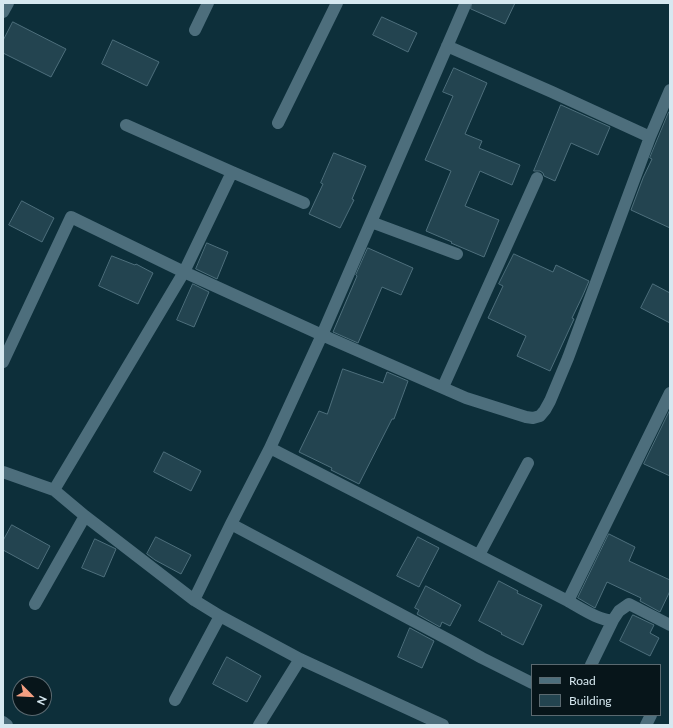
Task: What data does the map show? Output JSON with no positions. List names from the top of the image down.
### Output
{
  "legend": ["Road", "Building"],
  "north": "bottom right"
}
